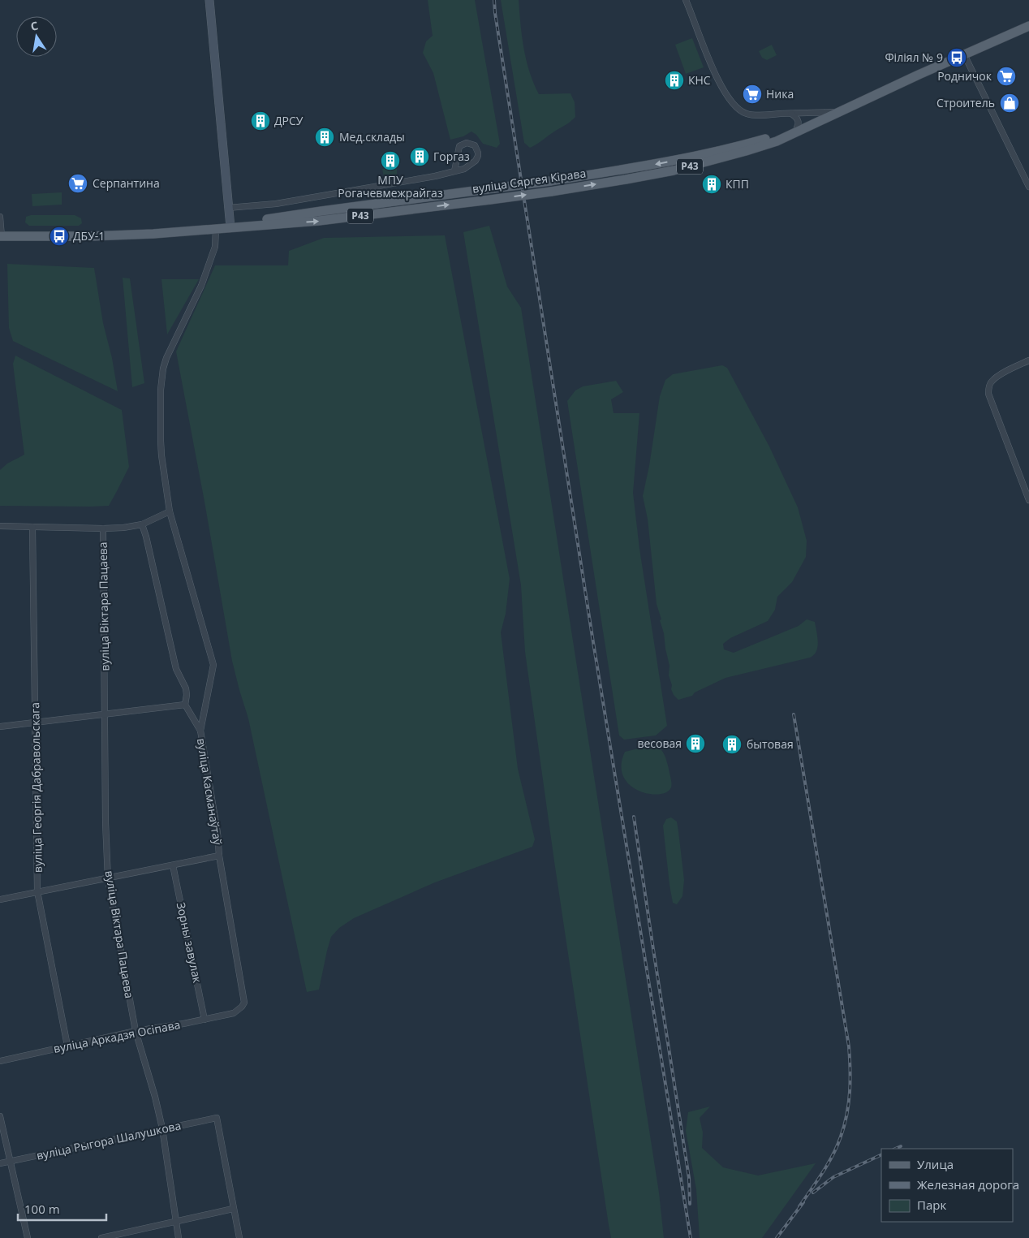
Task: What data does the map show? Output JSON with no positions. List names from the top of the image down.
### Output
{
  "streets": {
    "main road": ["Р43", "вуліца Сяргея Кірава"],
    "street": [
      "вуліца Віктара Пацаева",
      "вуліца Георгія Дабравольскага",
      "вуліца Касманаўтаў",
      "Зорны завулак",
      "вуліца Аркадзя Осіпава",
      "вуліца Рыгора Шалушкова"
    ]
  },
  "crossings": [
    ["вуліца Віктара Пацаева", "вуліца Аркадзя Осіпава"],
    ["вуліца Віктара Пацаева", "вуліца Рыгора Шалушкова"],
    ["вуліца Георгія Дабравольскага", "вуліца Аркадзя Осіпава"],
    ["вуліца Касманаўтаў", "вуліца Аркадзя Осіпава"],
    ["Зорны завулак", "вуліца Аркадзя Осіпава"]
  ],
  "places": {
    "bus stop": ["Філіял № 9", "ДБУ-1"],
    "supermarket": ["Родничок", "Ника", "Серпантина"],
    "building": [
      "КНС",
      "ДРСУ",
      "Мед.склады",
      "Горгаз",
      "МПУ Рогачевмежрайгаз",
      "КПП",
      "весовая",
      "бытовая"
    ],
    "shop": ["Строитель"]
  },
  "legend": ["Улица", "Железная дорога", "Парк"],
  "scale_bar": "100 m",
  "north": "top"
}
